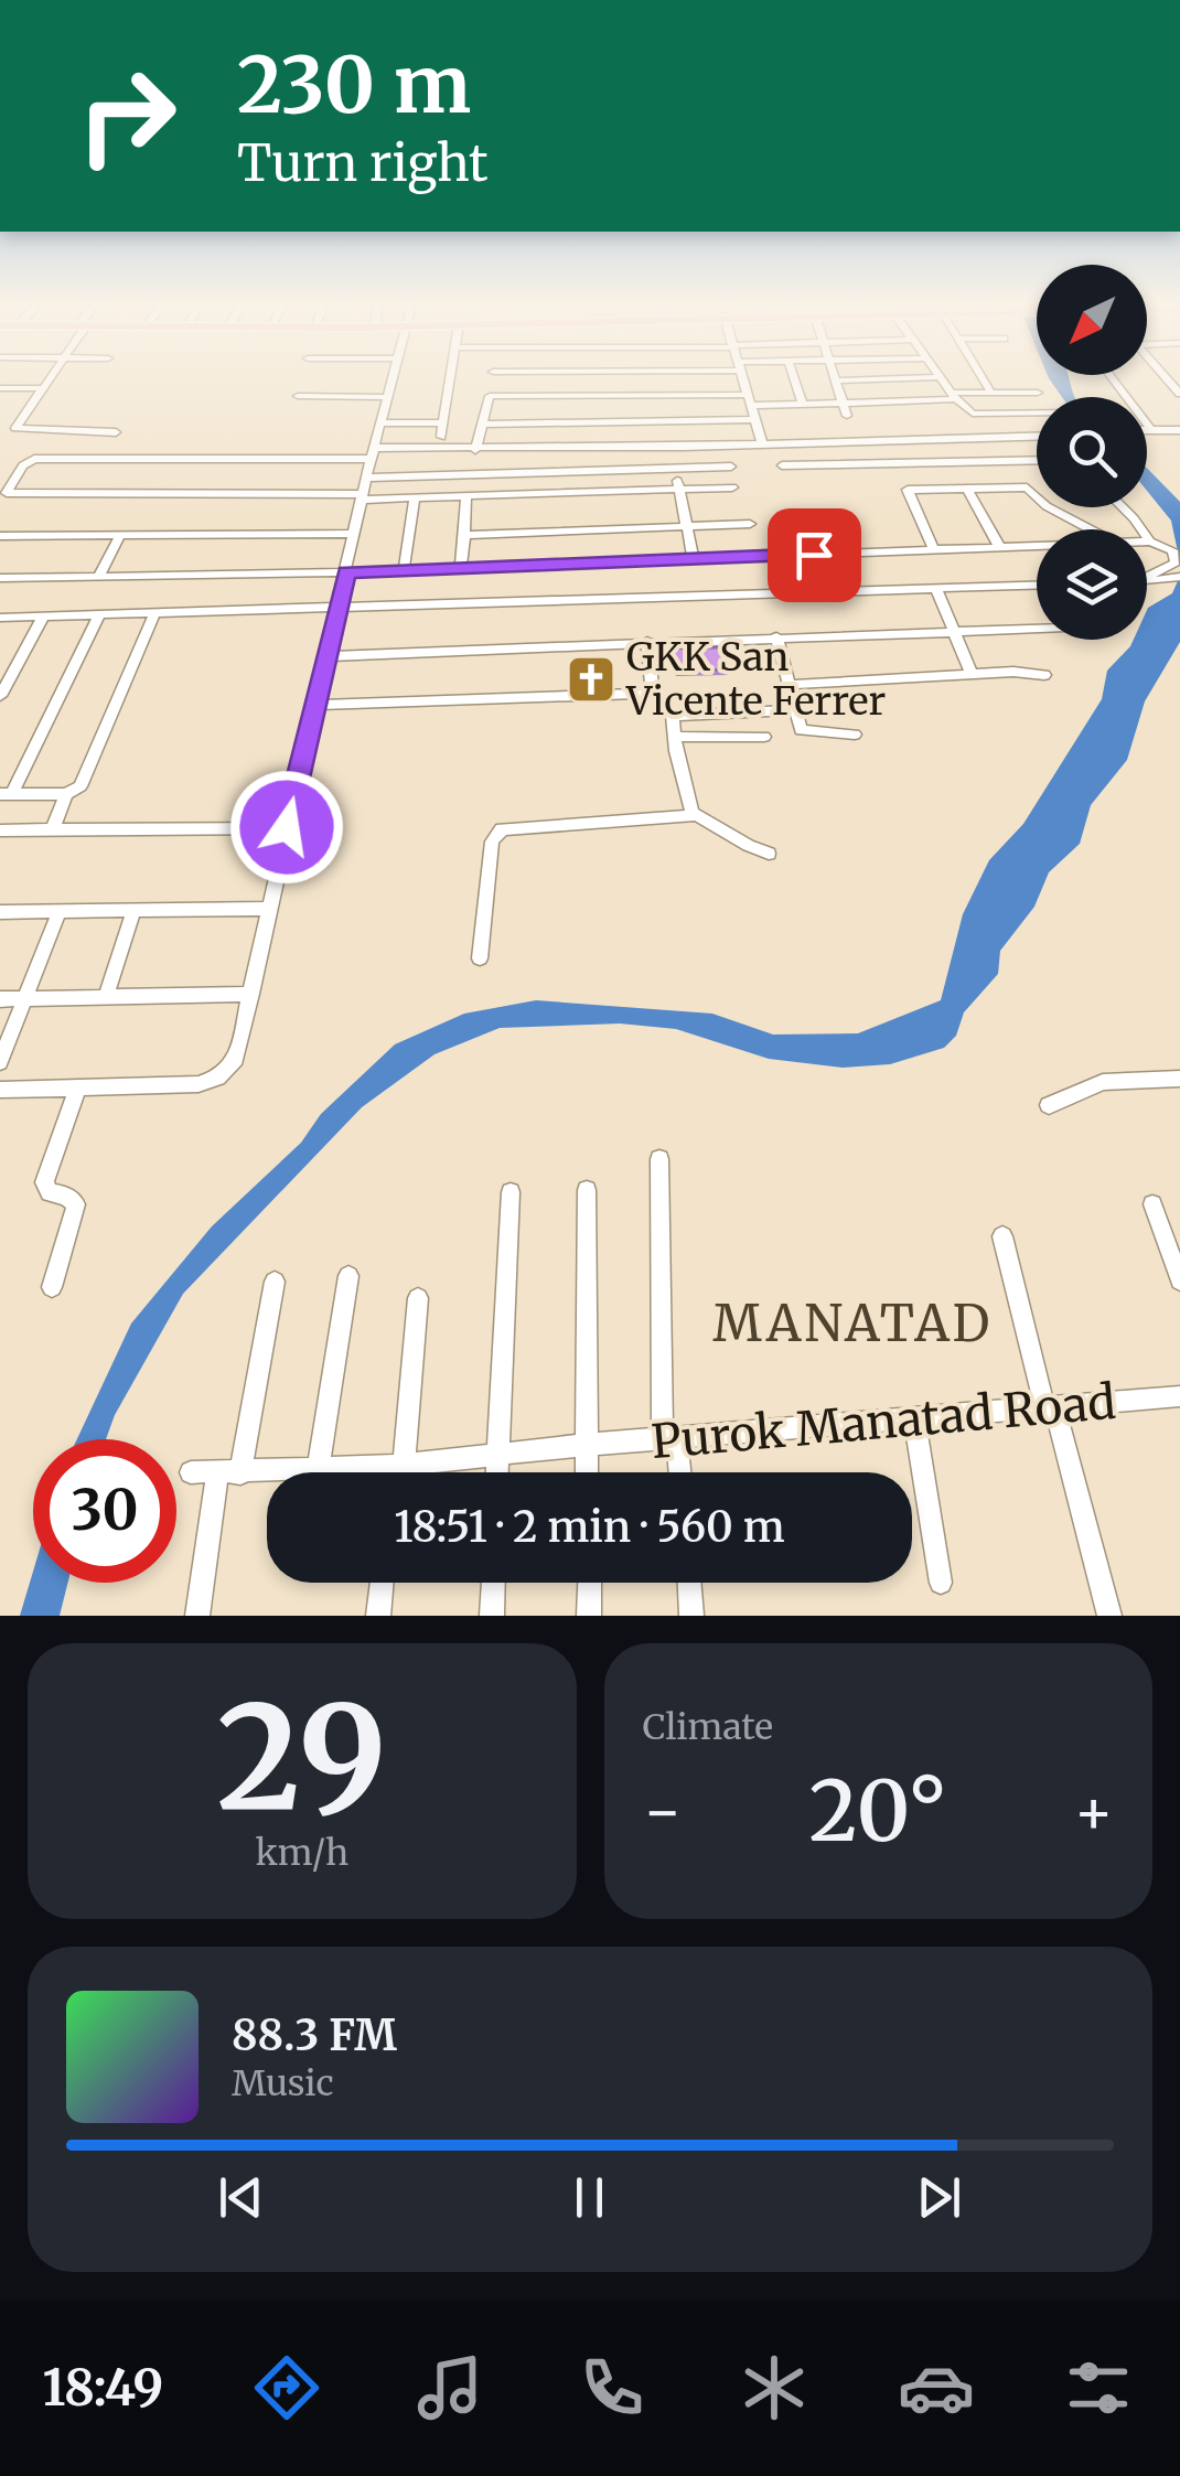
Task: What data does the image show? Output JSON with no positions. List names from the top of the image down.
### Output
{
  "streets": {
    "street": ["Purok Manatad Road"]
  },
  "districts": ["MANATAD"],
  "places": {
    "church": ["GKK San Vicente Ferrer"]
  },
  "north": "bottom left",
  "page": {
    "turn": ["230 m", "Turn right"],
    "limit": "30",
    "trip": "18:51 · 2 min · 560 m",
    "tile": [
      ["29", "km/h"],
      "Climate"
    ],
    "heat": ["−", "20°", "+"],
    "song": ["88.3 FM", "Music"],
    "tabs": "18:49"
  }
}
